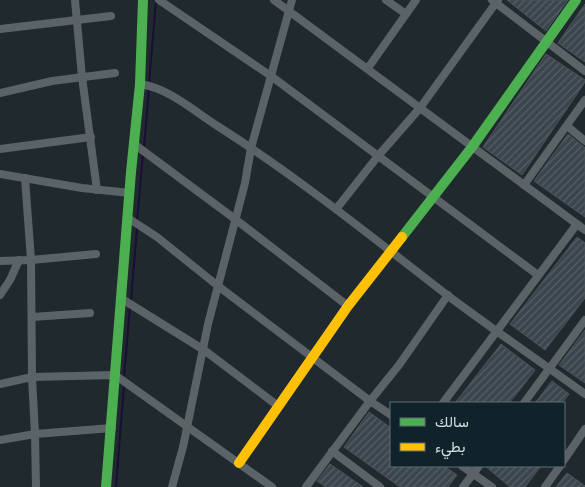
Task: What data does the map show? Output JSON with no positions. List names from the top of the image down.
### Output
{
  "legend": ["سالك", "بطيء"]
}
